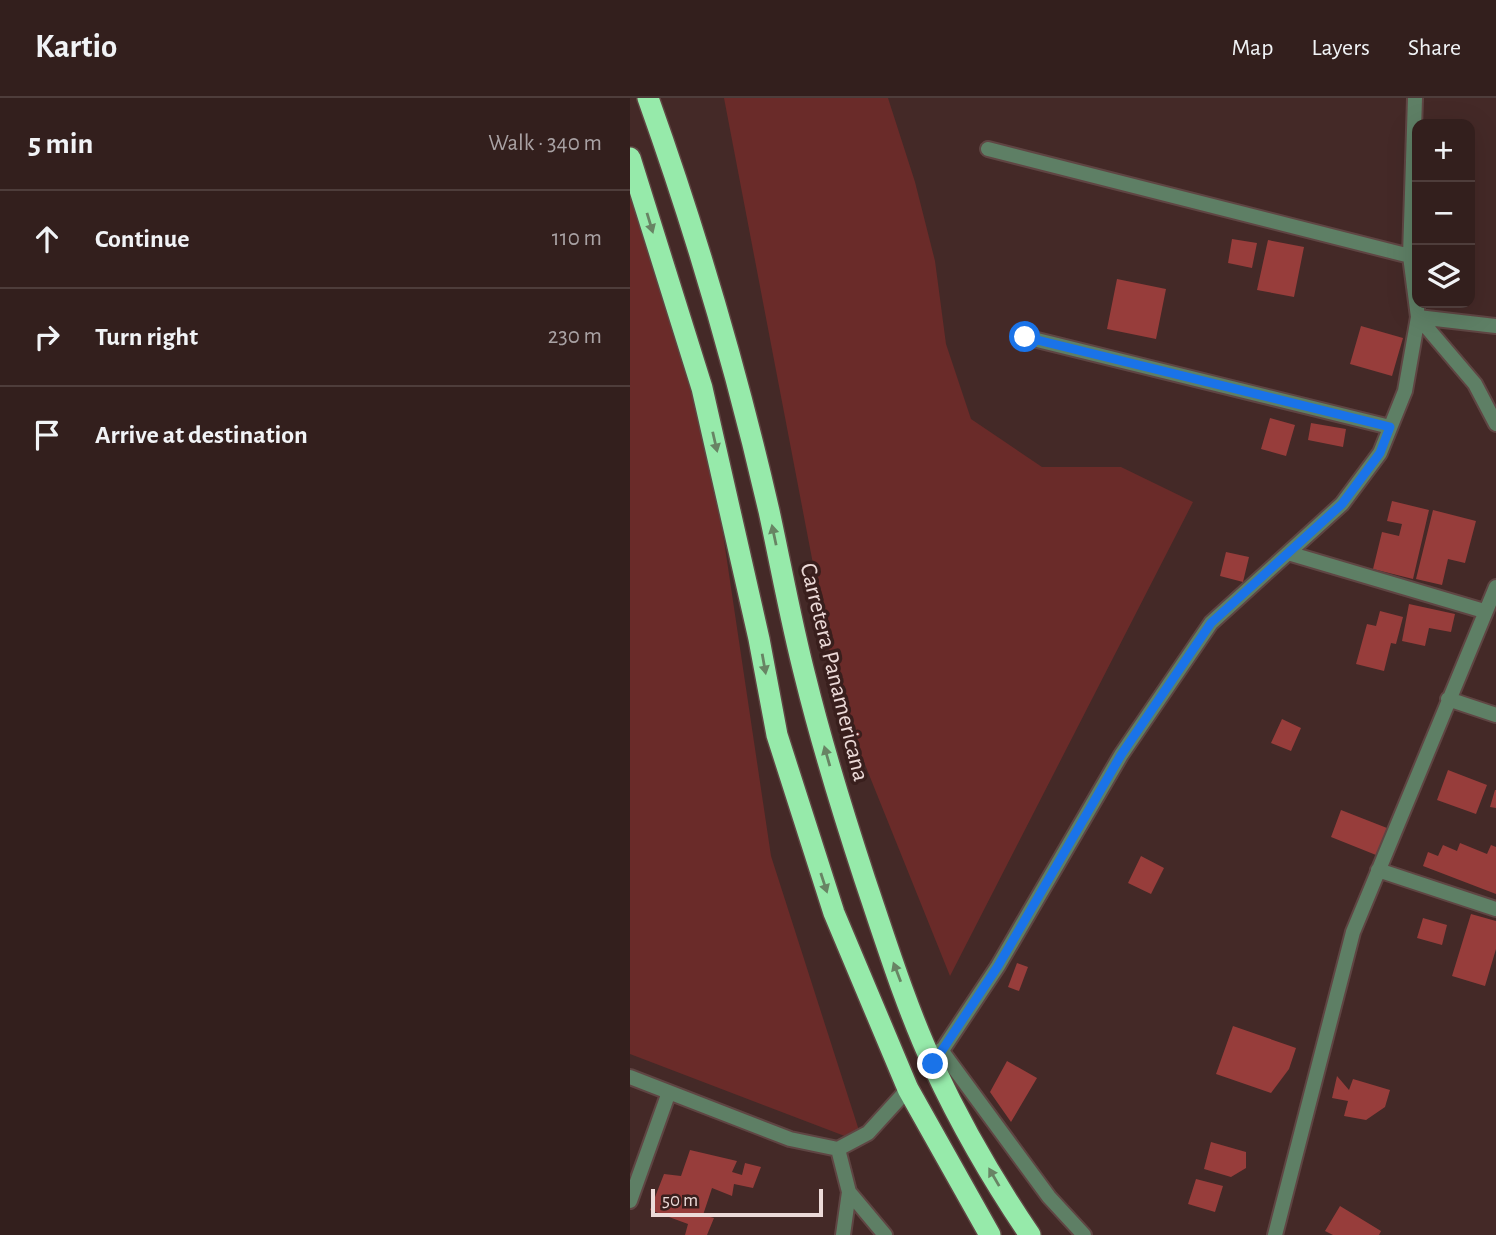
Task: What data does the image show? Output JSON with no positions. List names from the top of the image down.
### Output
{
  "streets": {
    "highway": ["Carretera Panamericana"]
  },
  "scale_bar": "50 m",
  "page": {
    "header": "Kartio",
    "nav": ["Map", "Layers", "Share"],
    "heading": ["5 min", "Walk · 340 m"],
    "map_buttons": ["+", "−"],
    "list": [
      ["Continue", "110 m"],
      ["Turn right", "230 m"],
      "Arrive at destination"
    ],
    "scale": "50 m"
  }
}
